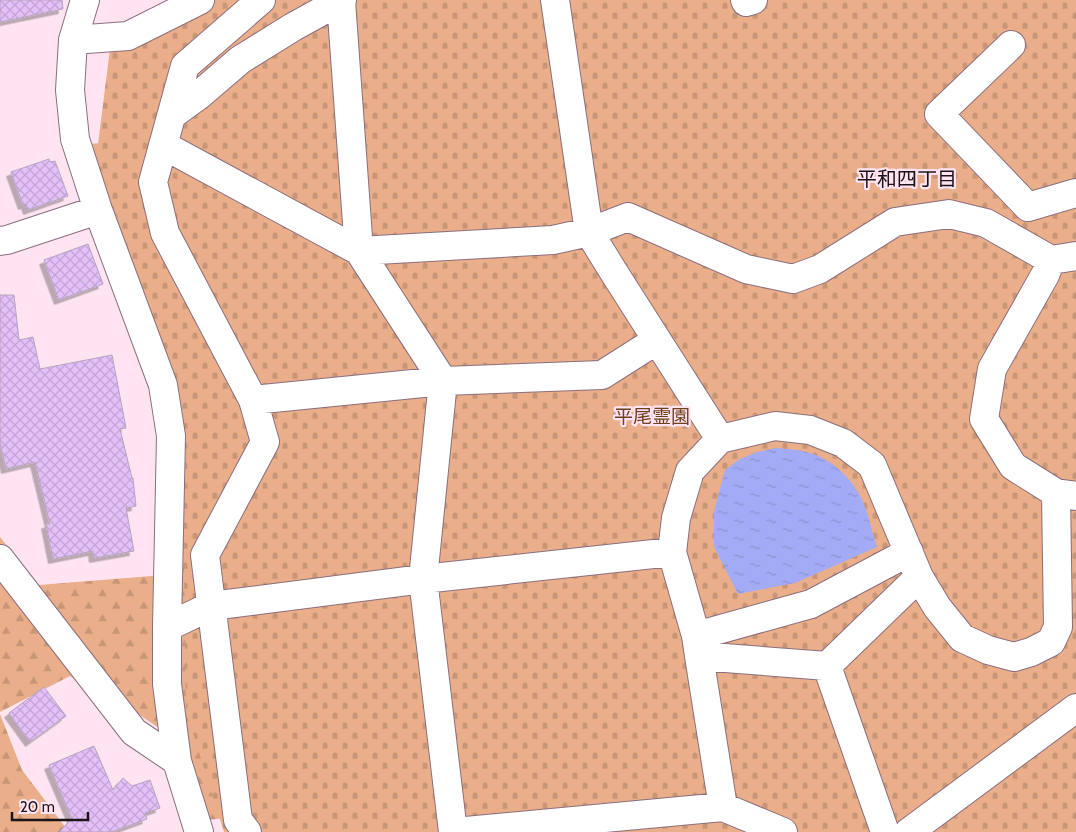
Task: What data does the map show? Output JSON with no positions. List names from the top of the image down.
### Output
{
  "districts": ["平和四丁目"],
  "parks": ["平尾霊園"],
  "scale_bar": "20 m"
}
